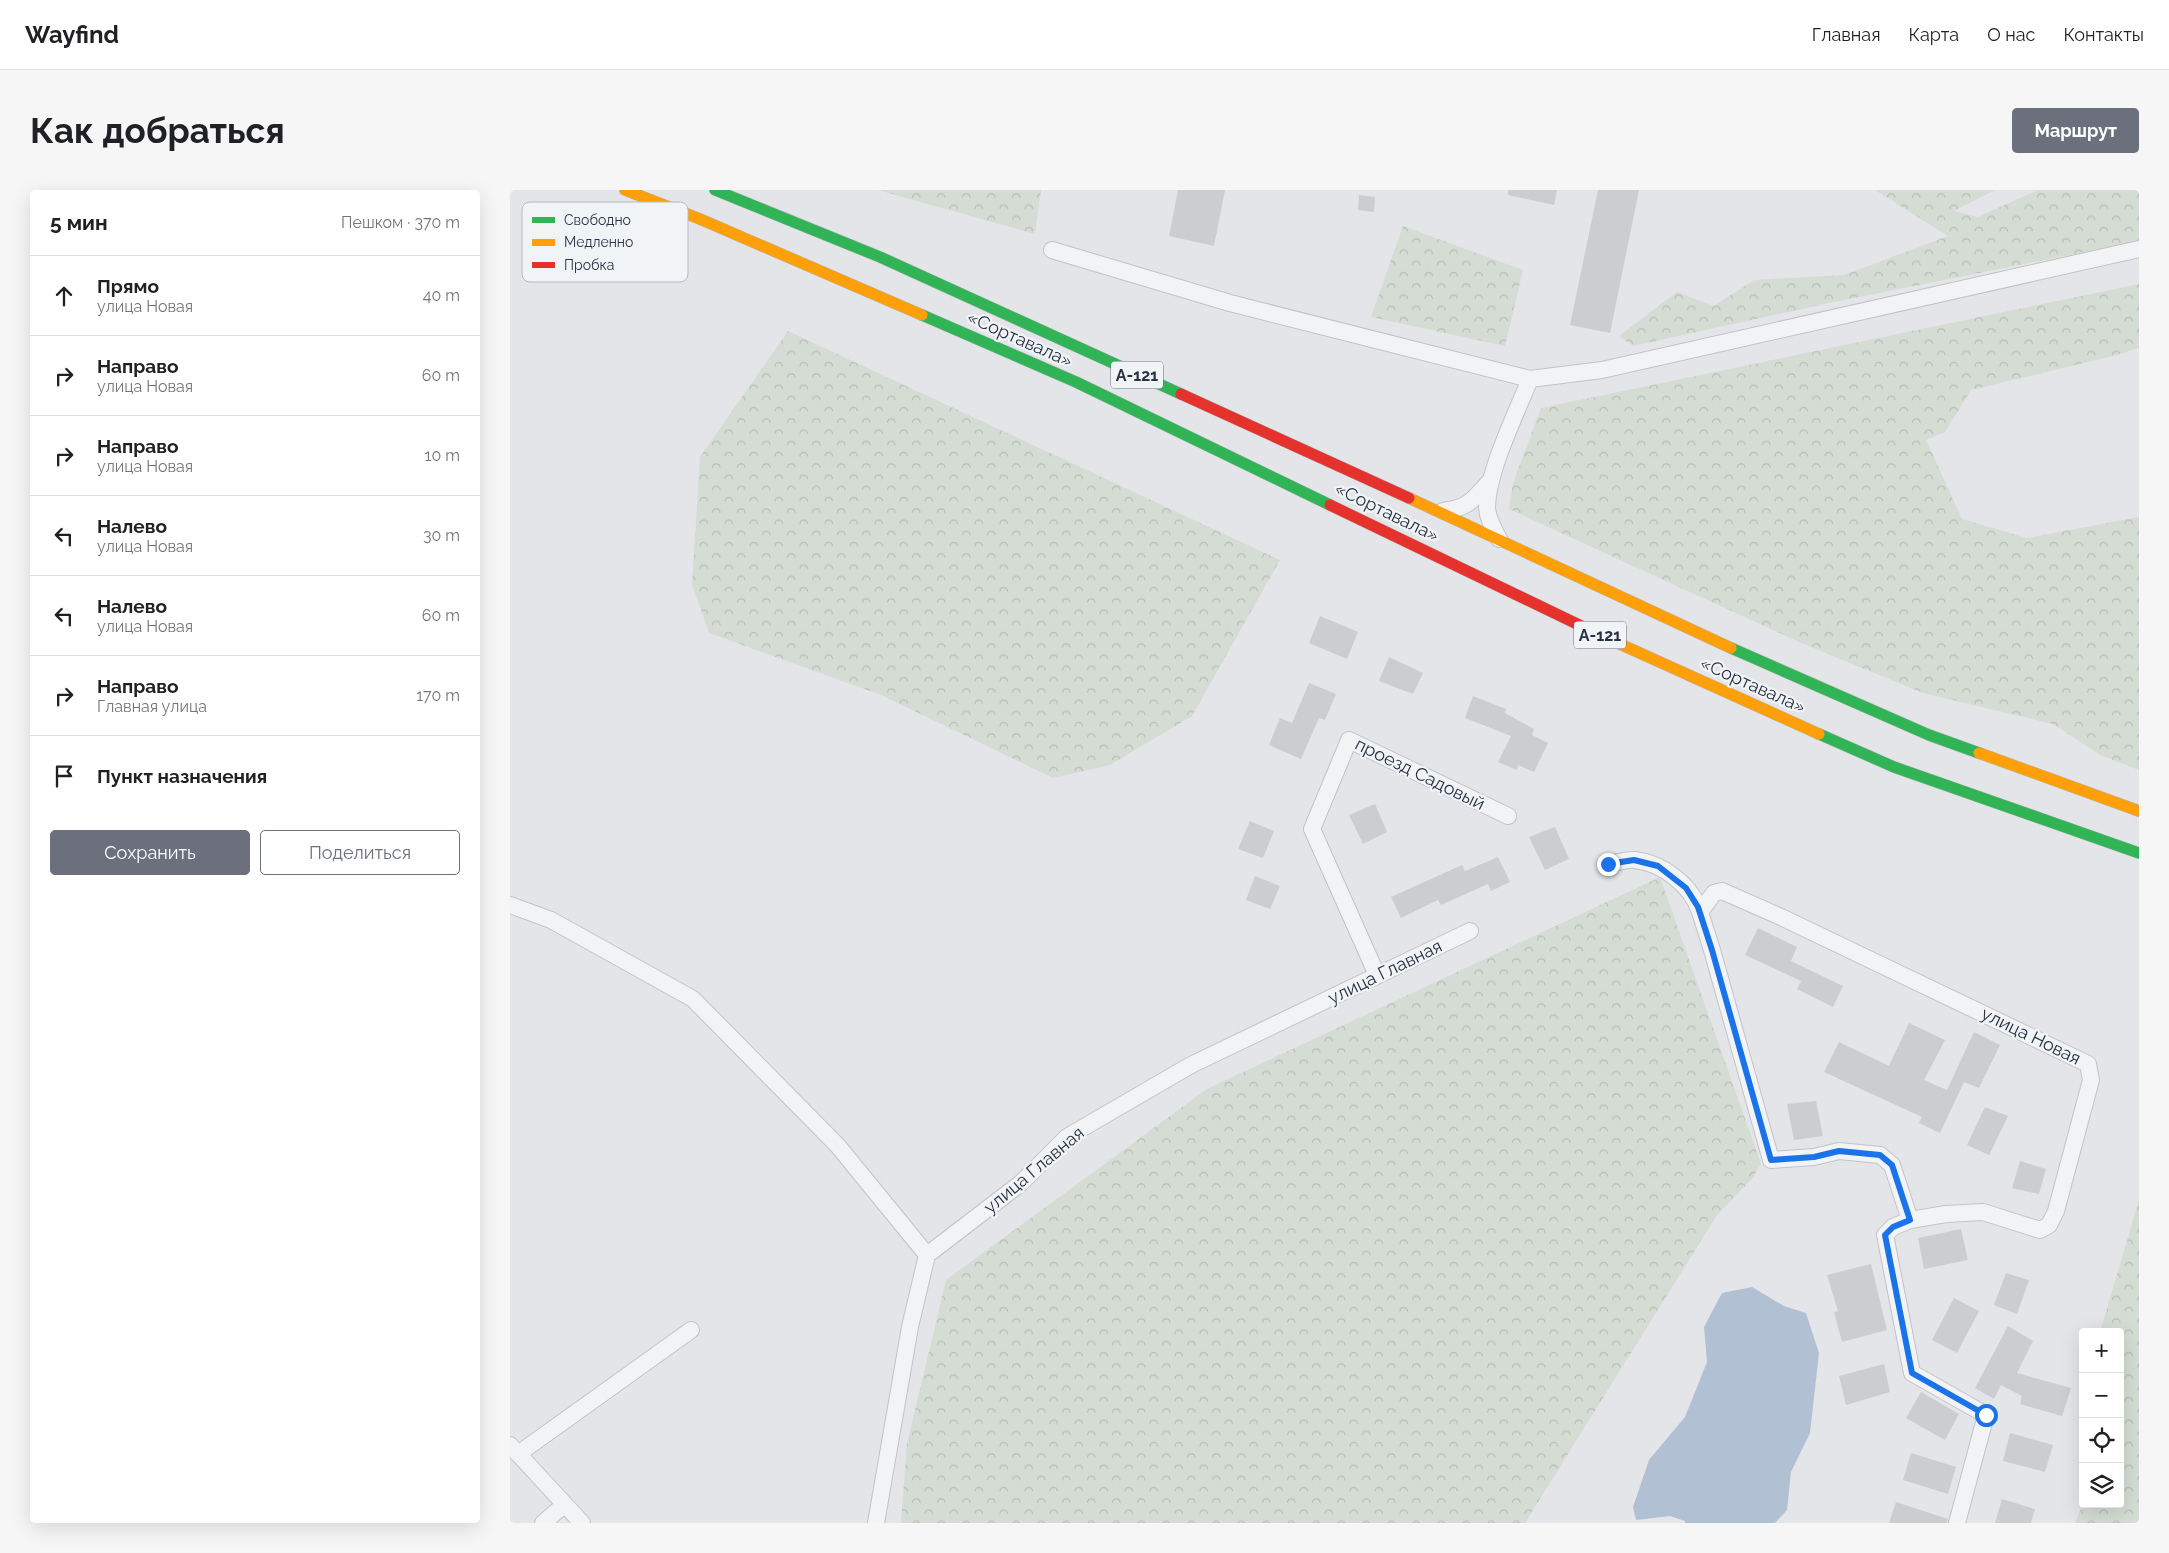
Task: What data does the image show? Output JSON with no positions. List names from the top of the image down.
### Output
{
  "streets": {
    "highway": ["«Сортавала»", "А-121"],
    "street": ["проезд Садовый", "улица Главная", "улица Новая"]
  },
  "crossings": [
    ["проезд Садовый", "улица Главная"]
  ],
  "legend": ["Свободно", "Медленно", "Пробка"],
  "page": {
    "header": "Wayfind",
    "nav": [
      "Главная",
      "Карта",
      "О нас",
      "Контакты"
    ],
    "buttons": [
      "Маршрут",
      ["Сохранить", "Поделиться"]
    ],
    "title": "Как добраться",
    "heading": ["5 мин", "Пешком · 370 m"],
    "list": [
      ["Прямо", "улица Новая", "40 m"],
      ["Направо", "улица Новая", "60 m"],
      ["Направо", "улица Новая", "10 m"],
      ["Налево", "улица Новая", "30 m"],
      ["Налево", "улица Новая", "60 m"],
      ["Направо", "Главная улица", "170 m"],
      "Пункт назначения"
    ],
    "map_buttons": ["+", "−"]
  }
}
